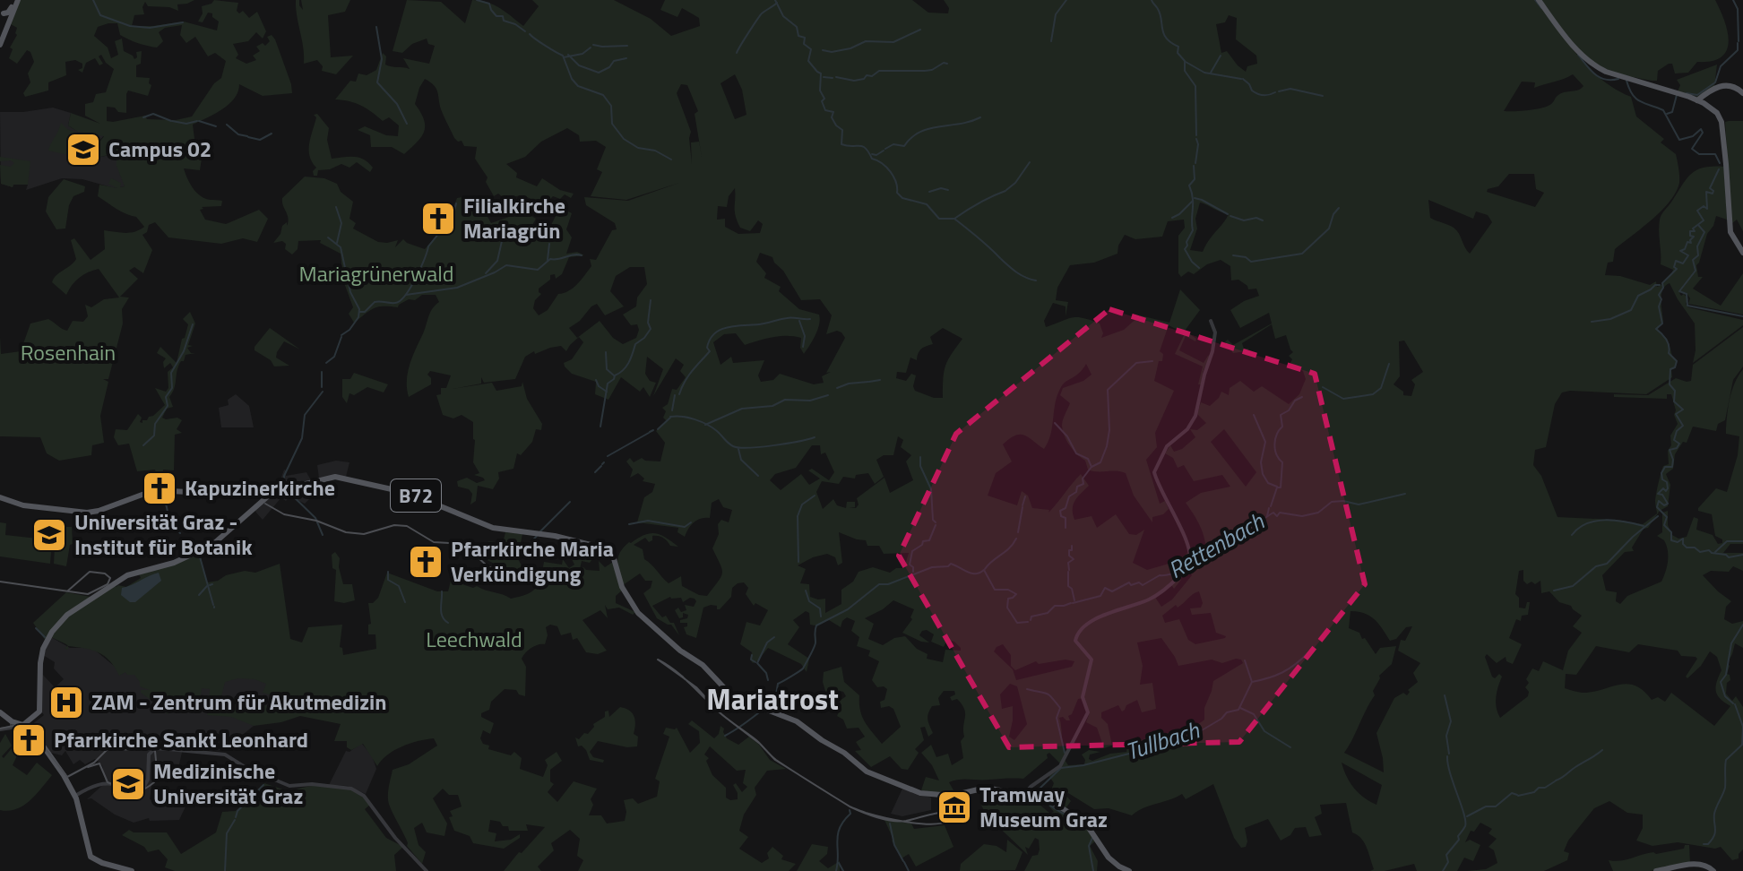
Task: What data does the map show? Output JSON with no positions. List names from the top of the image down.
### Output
{
  "streets": {
    "main road": ["B72"]
  },
  "districts": ["Mariatrost"],
  "water": ["Rettenbach", "Tullbach"],
  "parks": ["Mariagrünerwald", "Rosenhain", "Leechwald"],
  "places": {
    "school or university": ["Campus 02", "Universität Graz - Institut für Botanik", "Medizinische Universität Graz"],
    "church": [
      "Filialkirche Mariagrün",
      "Kapuzinerkirche",
      "Pfarrkirche Maria Verkündigung",
      "Pfarrkirche Sankt Leonhard"
    ],
    "hospital": ["ZAM - Zentrum für Akutmedizin"],
    "museum": ["Tramway Museum Graz"]
  }
}
